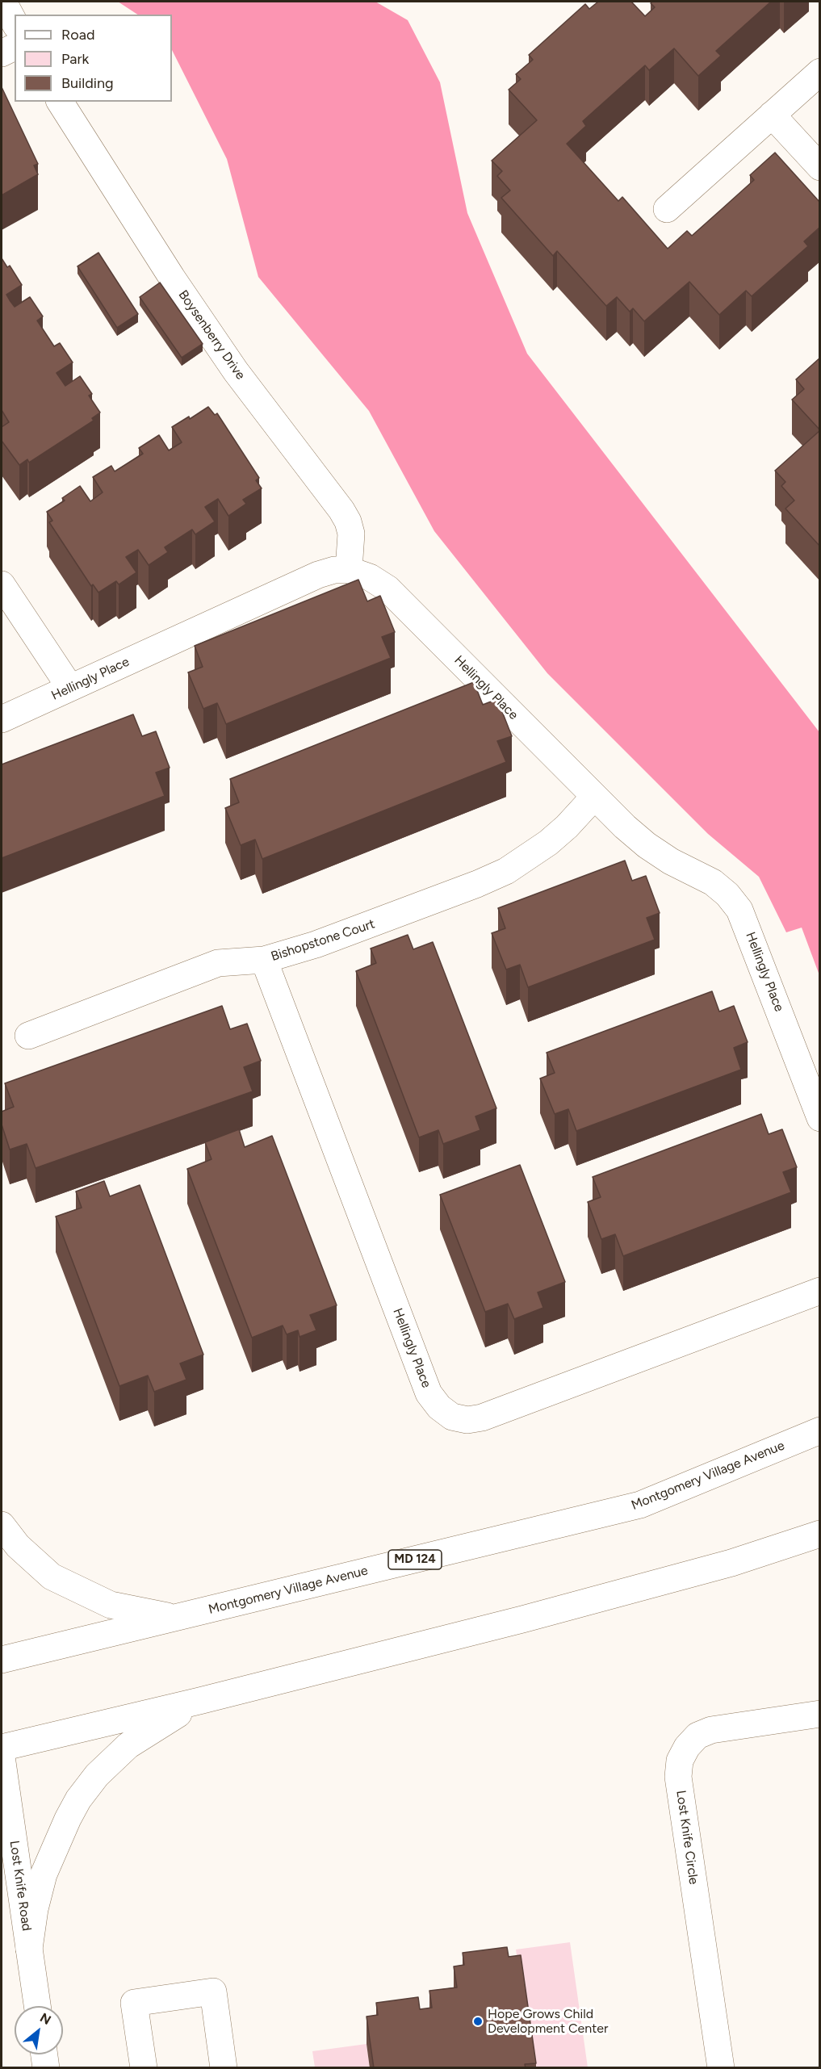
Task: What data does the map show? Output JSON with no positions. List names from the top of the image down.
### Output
{
  "streets": {
    "street": [
      "Boysenberry Drive",
      "Hellingly Place",
      "Bishopstone Court",
      "Montgomery Village Avenue",
      "MD 124",
      "Lost Knife Circle",
      "Lost Knife Road"
    ]
  },
  "crossings": [
    ["Boysenberry Drive", "Hellingly Place"],
    ["Hellingly Place", "Bishopstone Court"]
  ],
  "places": ["Hope Grows Child Development Center"],
  "legend": ["Road", "Park", "Building"],
  "north": "top right"
}
